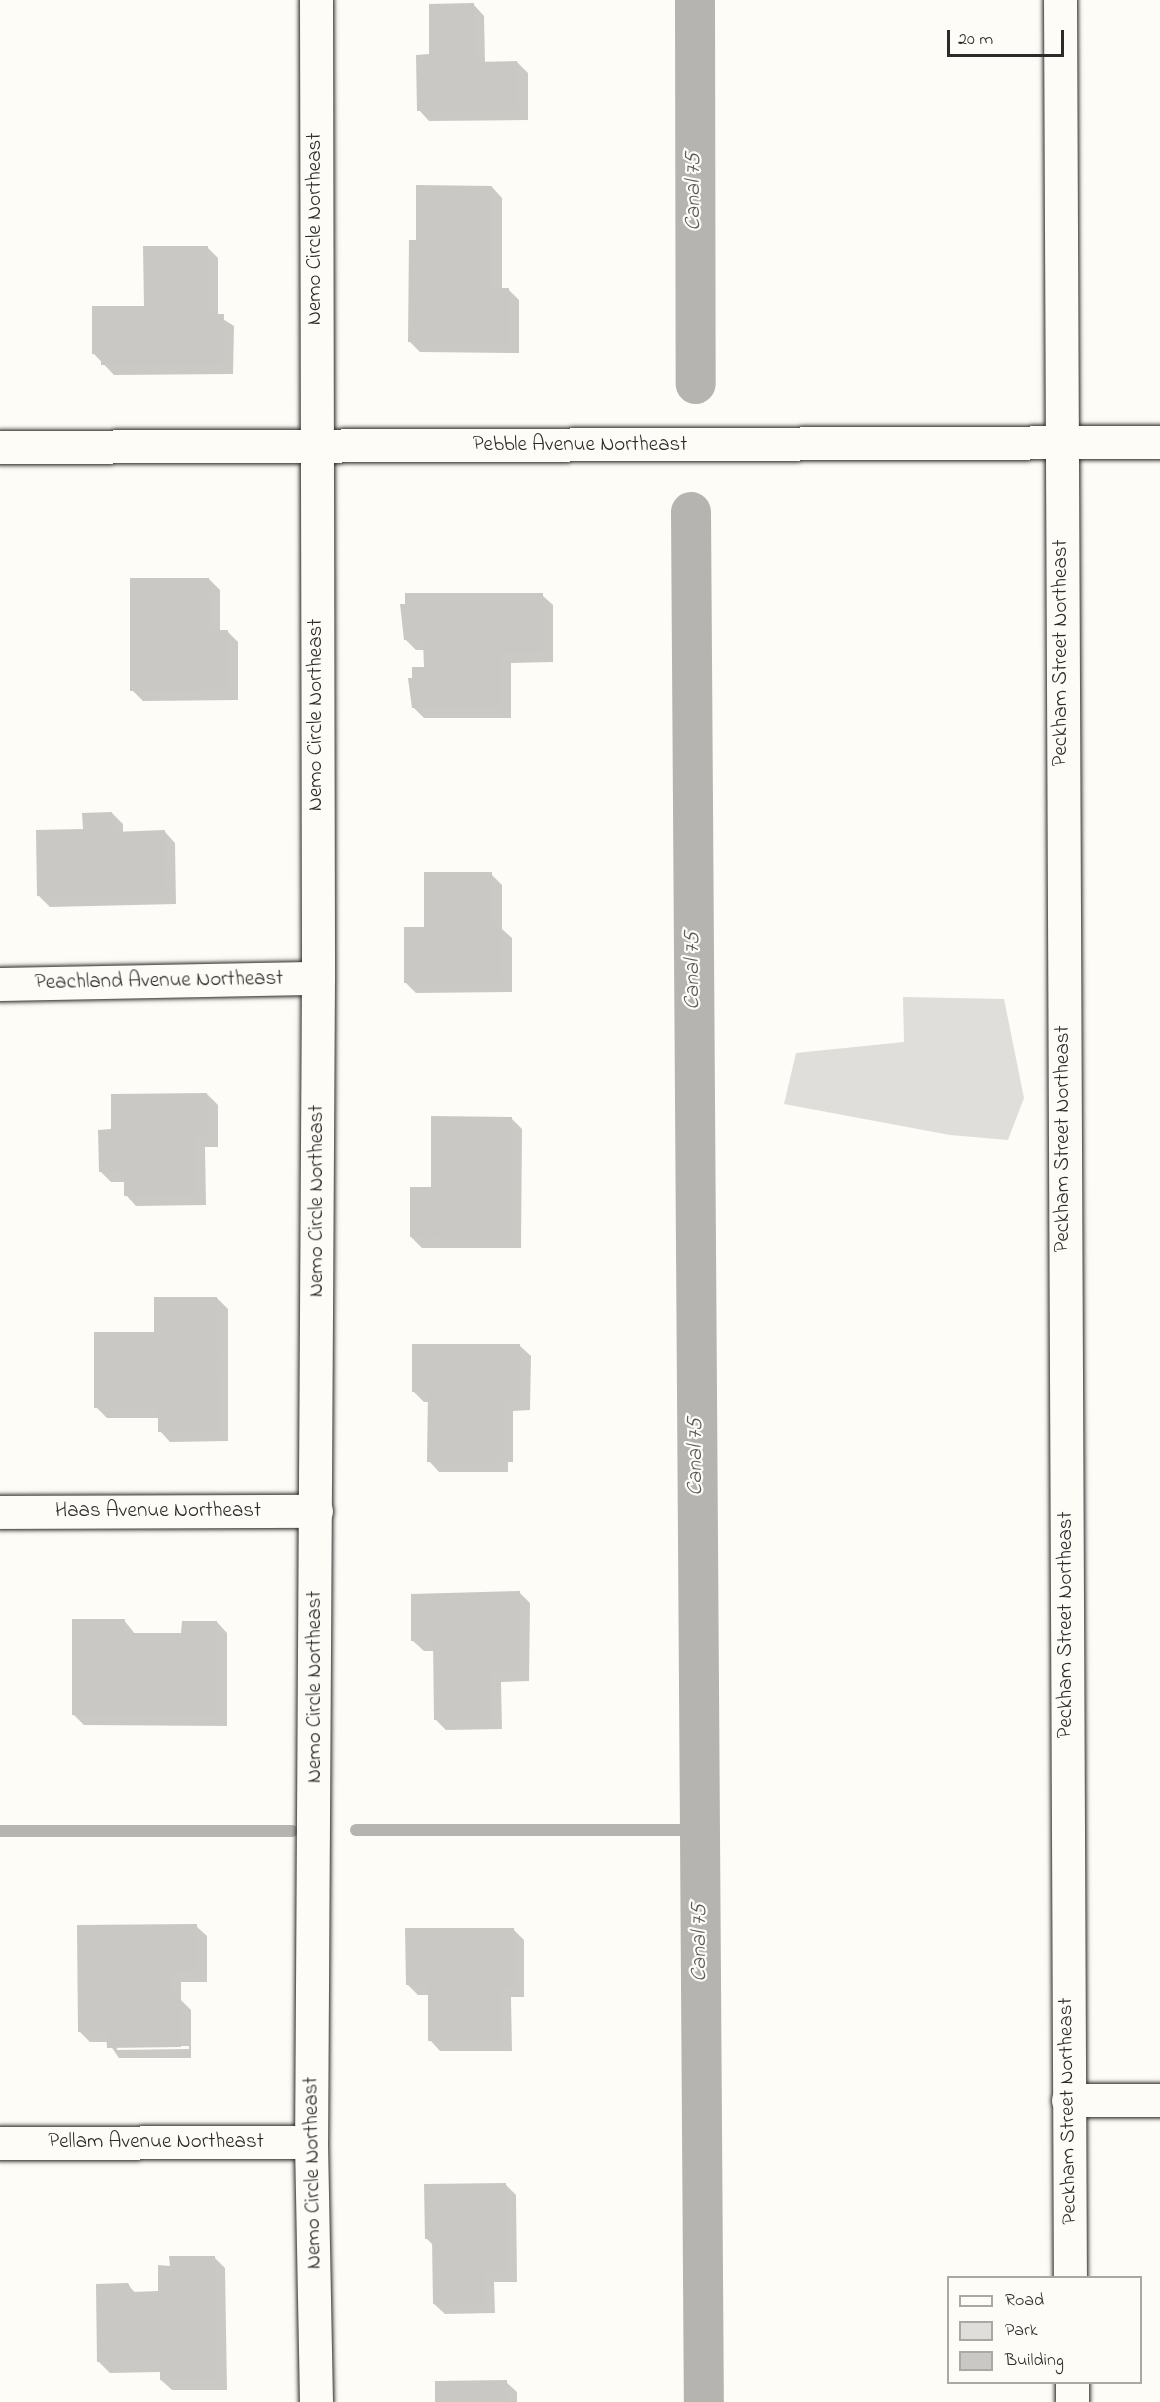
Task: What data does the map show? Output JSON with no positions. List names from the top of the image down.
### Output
{
  "streets": {
    "street": [
      "Nemo Circle Northeast",
      "Pebble Avenue Northeast",
      "Peckham Street Northeast",
      "Peachland Avenue Northeast",
      "Haas Avenue Northeast",
      "Pellam Avenue Northeast"
    ]
  },
  "crossings": [
    ["Nemo Circle Northeast", "Pebble Avenue Northeast"],
    ["Nemo Circle Northeast", "Peachland Avenue Northeast"],
    ["Nemo Circle Northeast", "Haas Avenue Northeast"],
    ["Nemo Circle Northeast", "Pellam Avenue Northeast"],
    ["Pebble Avenue Northeast", "Peckham Street Northeast"]
  ],
  "water": ["Canal 75"],
  "legend": ["Road", "Park", "Building"],
  "scale_bar": "20 m"
}
